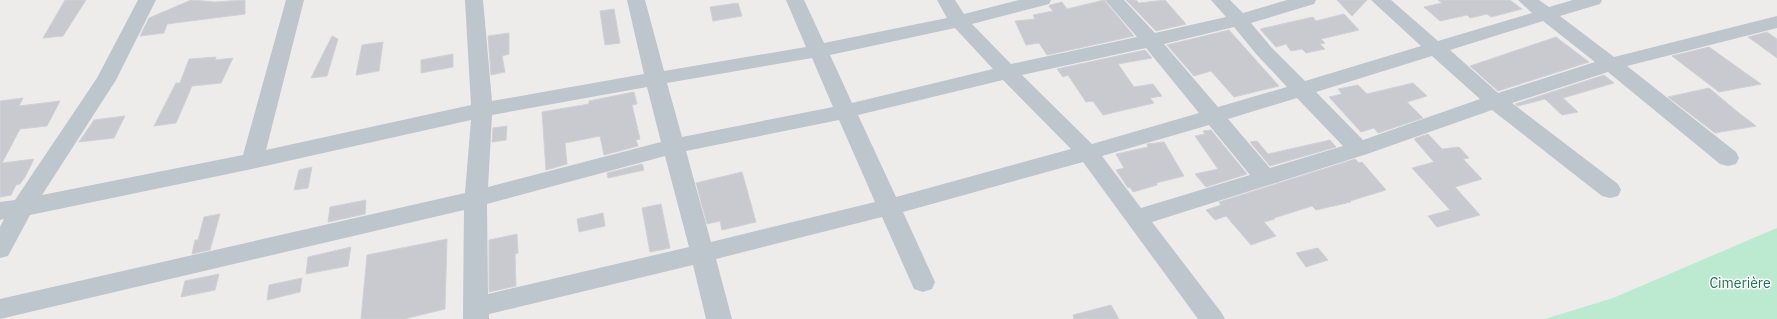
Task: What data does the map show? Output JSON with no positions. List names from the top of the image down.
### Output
{
  "parks": ["Cimerière"]
}
